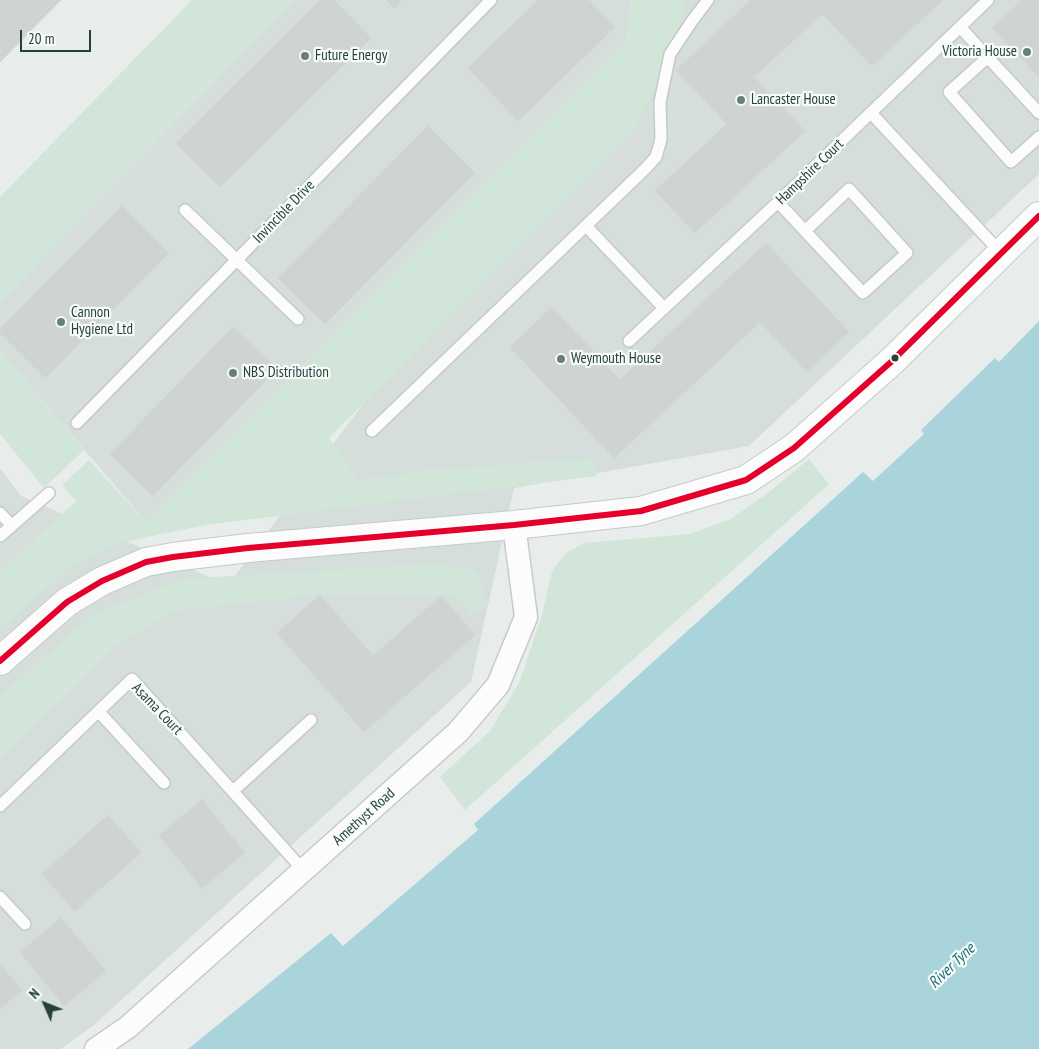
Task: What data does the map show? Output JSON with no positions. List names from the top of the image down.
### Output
{
  "streets": {
    "street": ["Amethyst Road"],
    "lane": ["Hampshire Court", "Invincible Drive", "Asama Court"]
  },
  "crossings": [
    ["Asama Court", "Amethyst Road"]
  ],
  "water": ["River Tyne"],
  "places": [
    "Victoria House",
    "Future Energy",
    "Lancaster House",
    "Cannon Hygiene Ltd",
    "Weymouth House",
    "NBS Distribution"
  ],
  "scale_bar": "20 m",
  "north": "top left"
}
